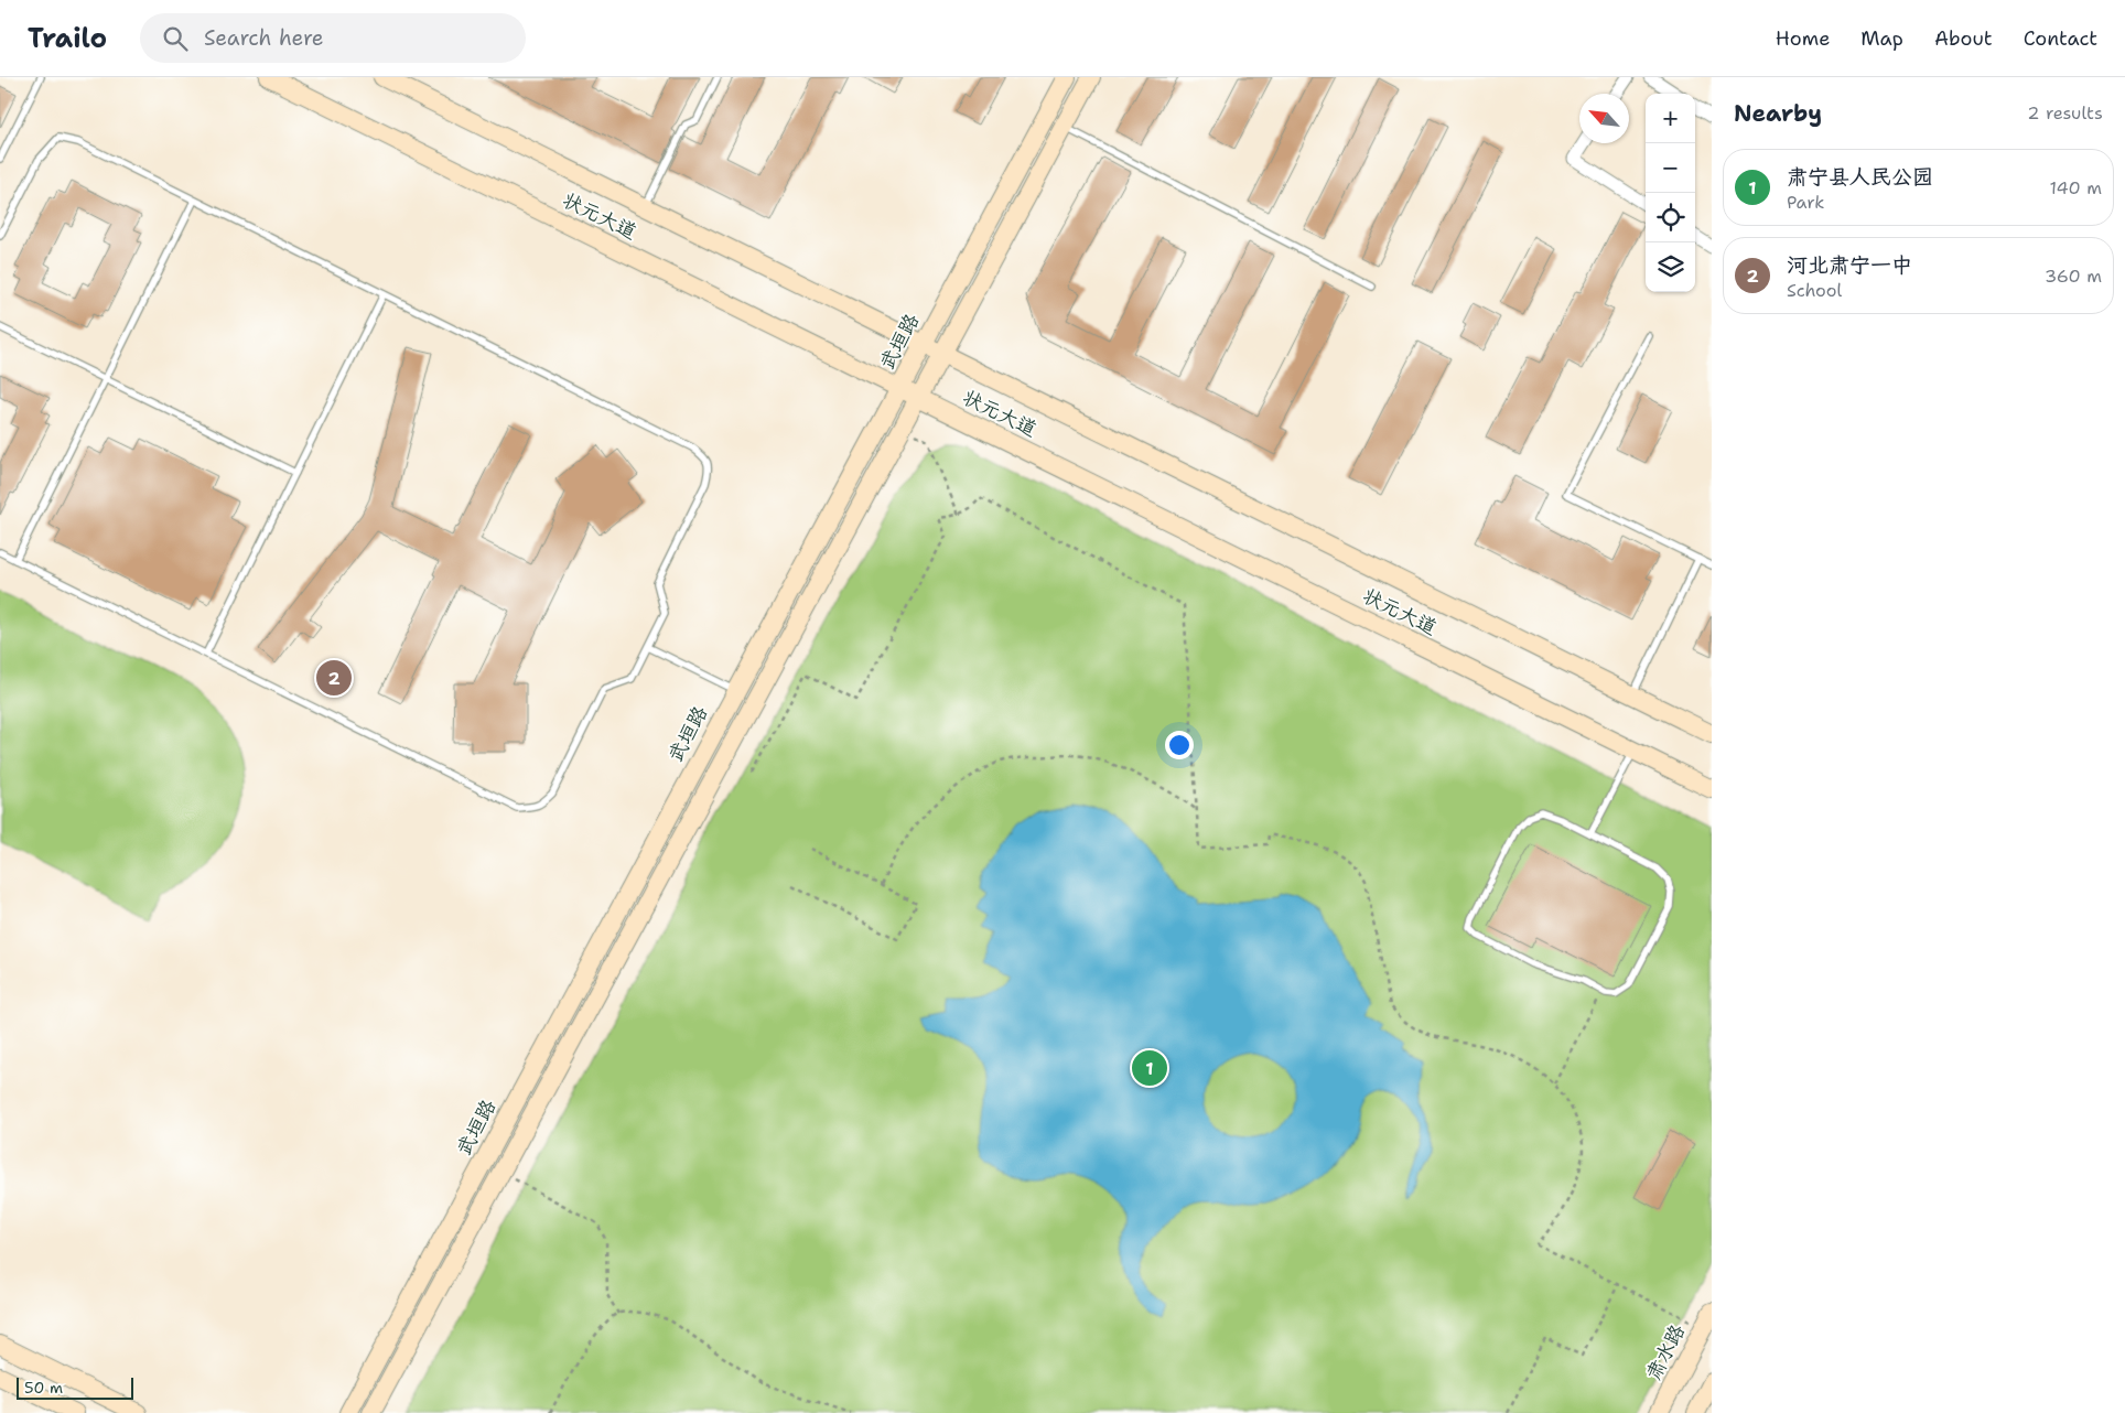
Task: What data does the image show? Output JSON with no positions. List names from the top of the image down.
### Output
{
  "streets": {
    "main road": ["状元大道", "武垣路", "肃水路"]
  },
  "crossings": [
    ["状元大道", "武垣路"]
  ],
  "scale_bar": "50 m",
  "north": "top left",
  "page": {
    "header": "Trailo",
    "search": "Search here",
    "nav": [
      "Home",
      "Map",
      "About",
      "Contact"
    ],
    "heading": ["Nearby", "2 results"],
    "map_buttons": ["+", "−"],
    "list": [
      {
        "mark": "1",
        "name": "肃宁县人民公园",
        "note": "Park",
        "value": "140 m"
      },
      {
        "mark": "2",
        "name": "河北肃宁一中",
        "note": "School",
        "value": "360 m"
      }
    ],
    "pins": ["2", "1"],
    "scale": "50 m"
  }
}
